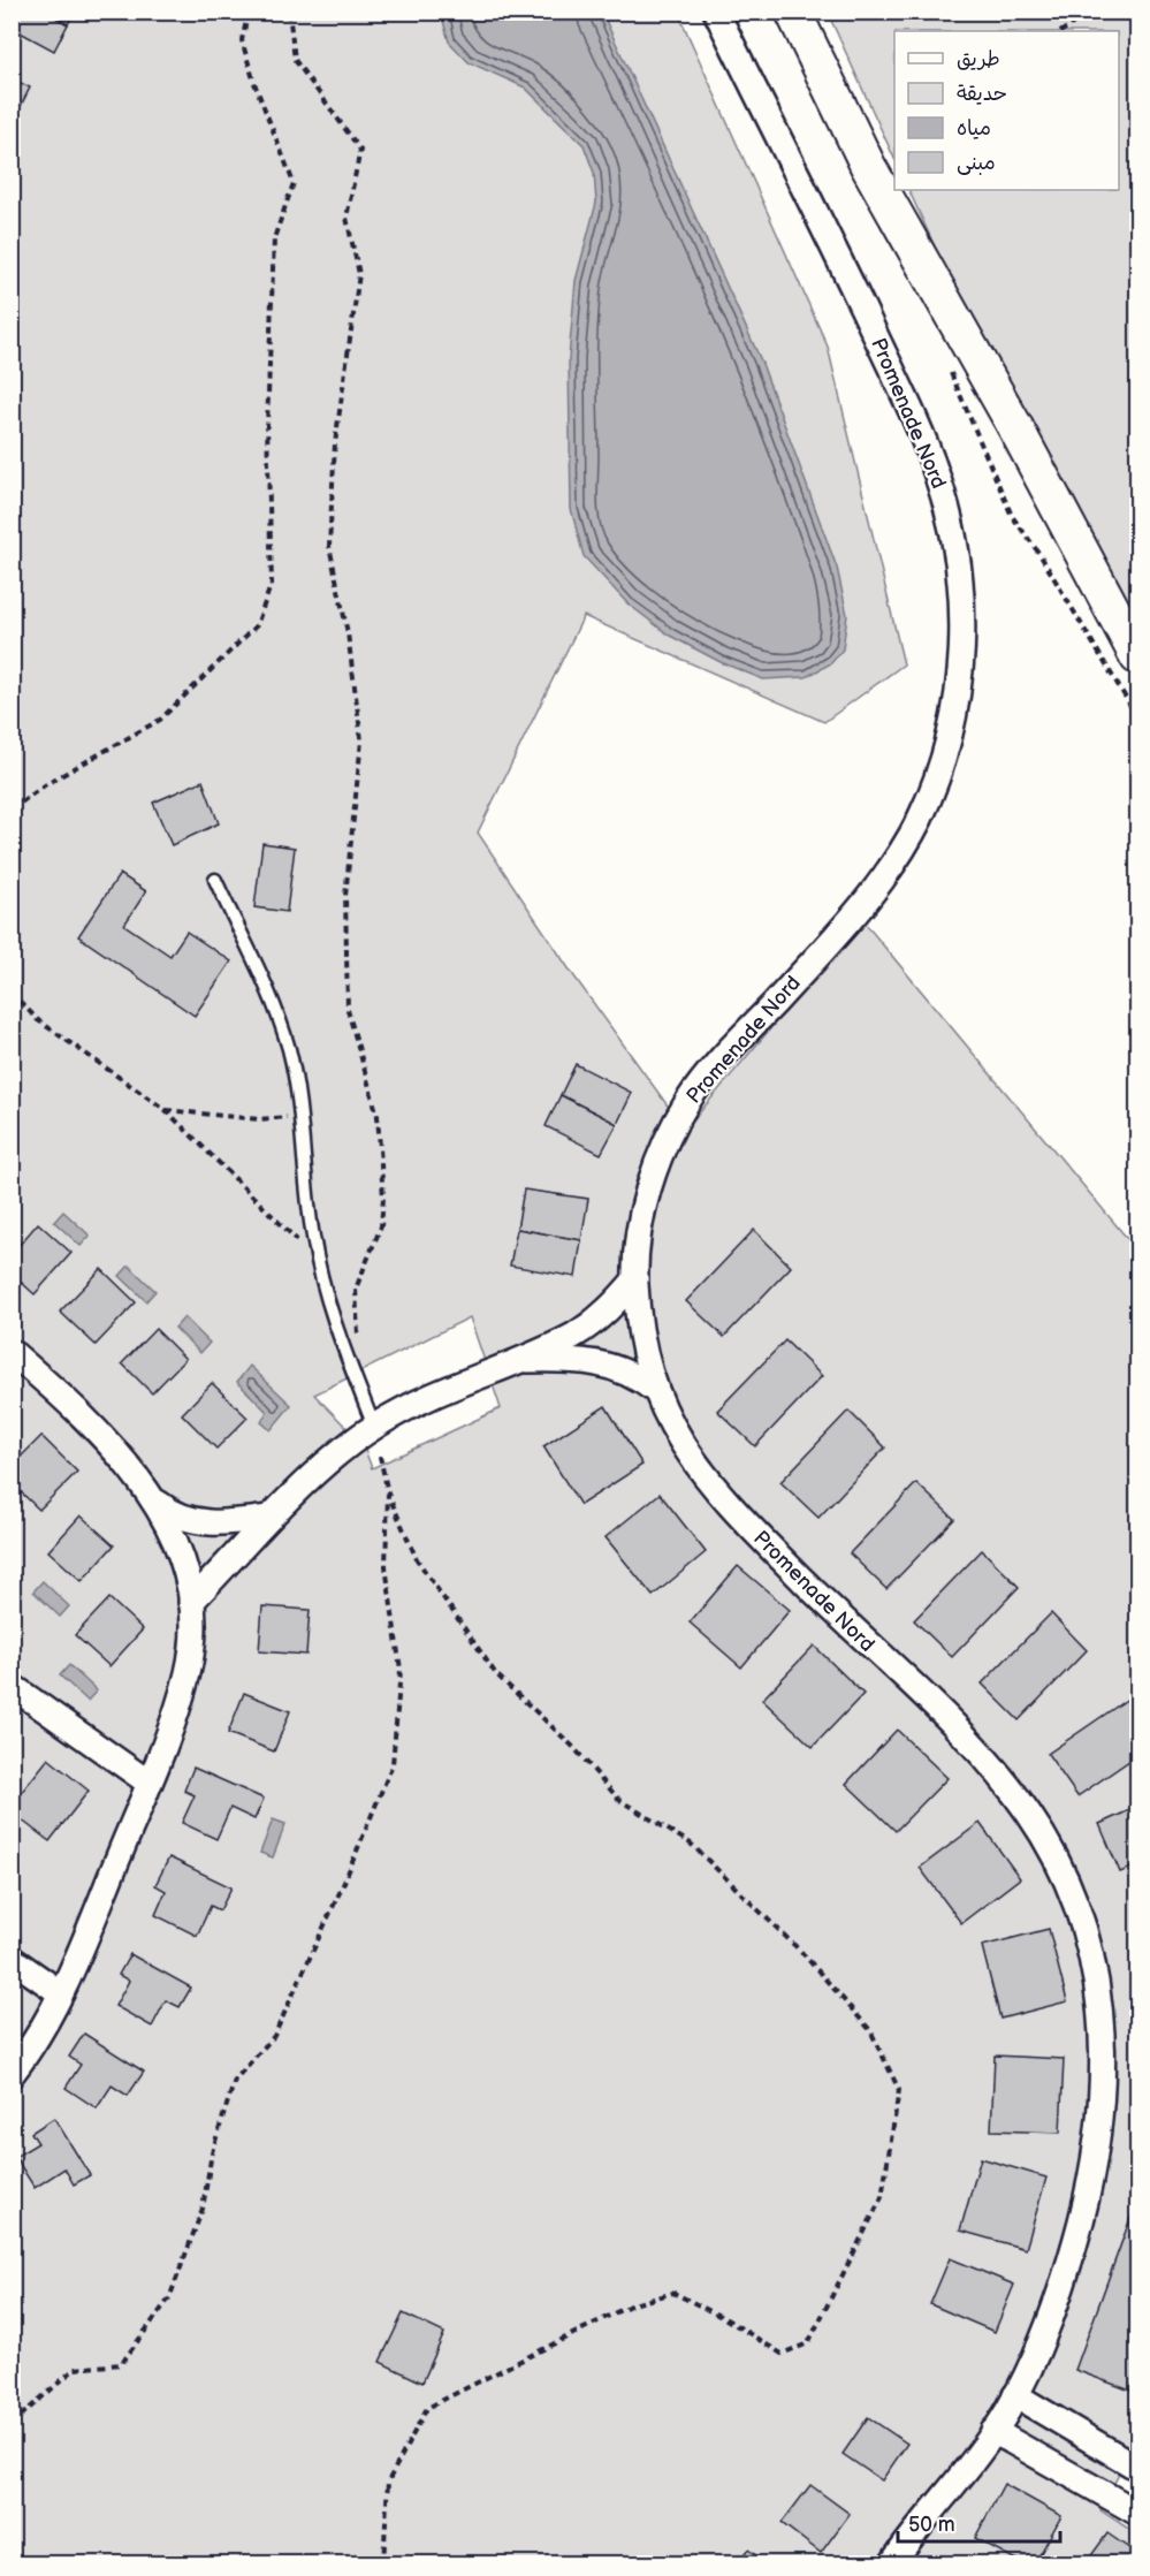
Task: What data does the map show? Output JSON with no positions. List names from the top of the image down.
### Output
{
  "streets": {
    "street": ["Promenade Nord"]
  },
  "legend": [
    "طريق",
    "حديقة",
    "مياه",
    "مبنى"
  ],
  "scale_bar": "50 m"
}
